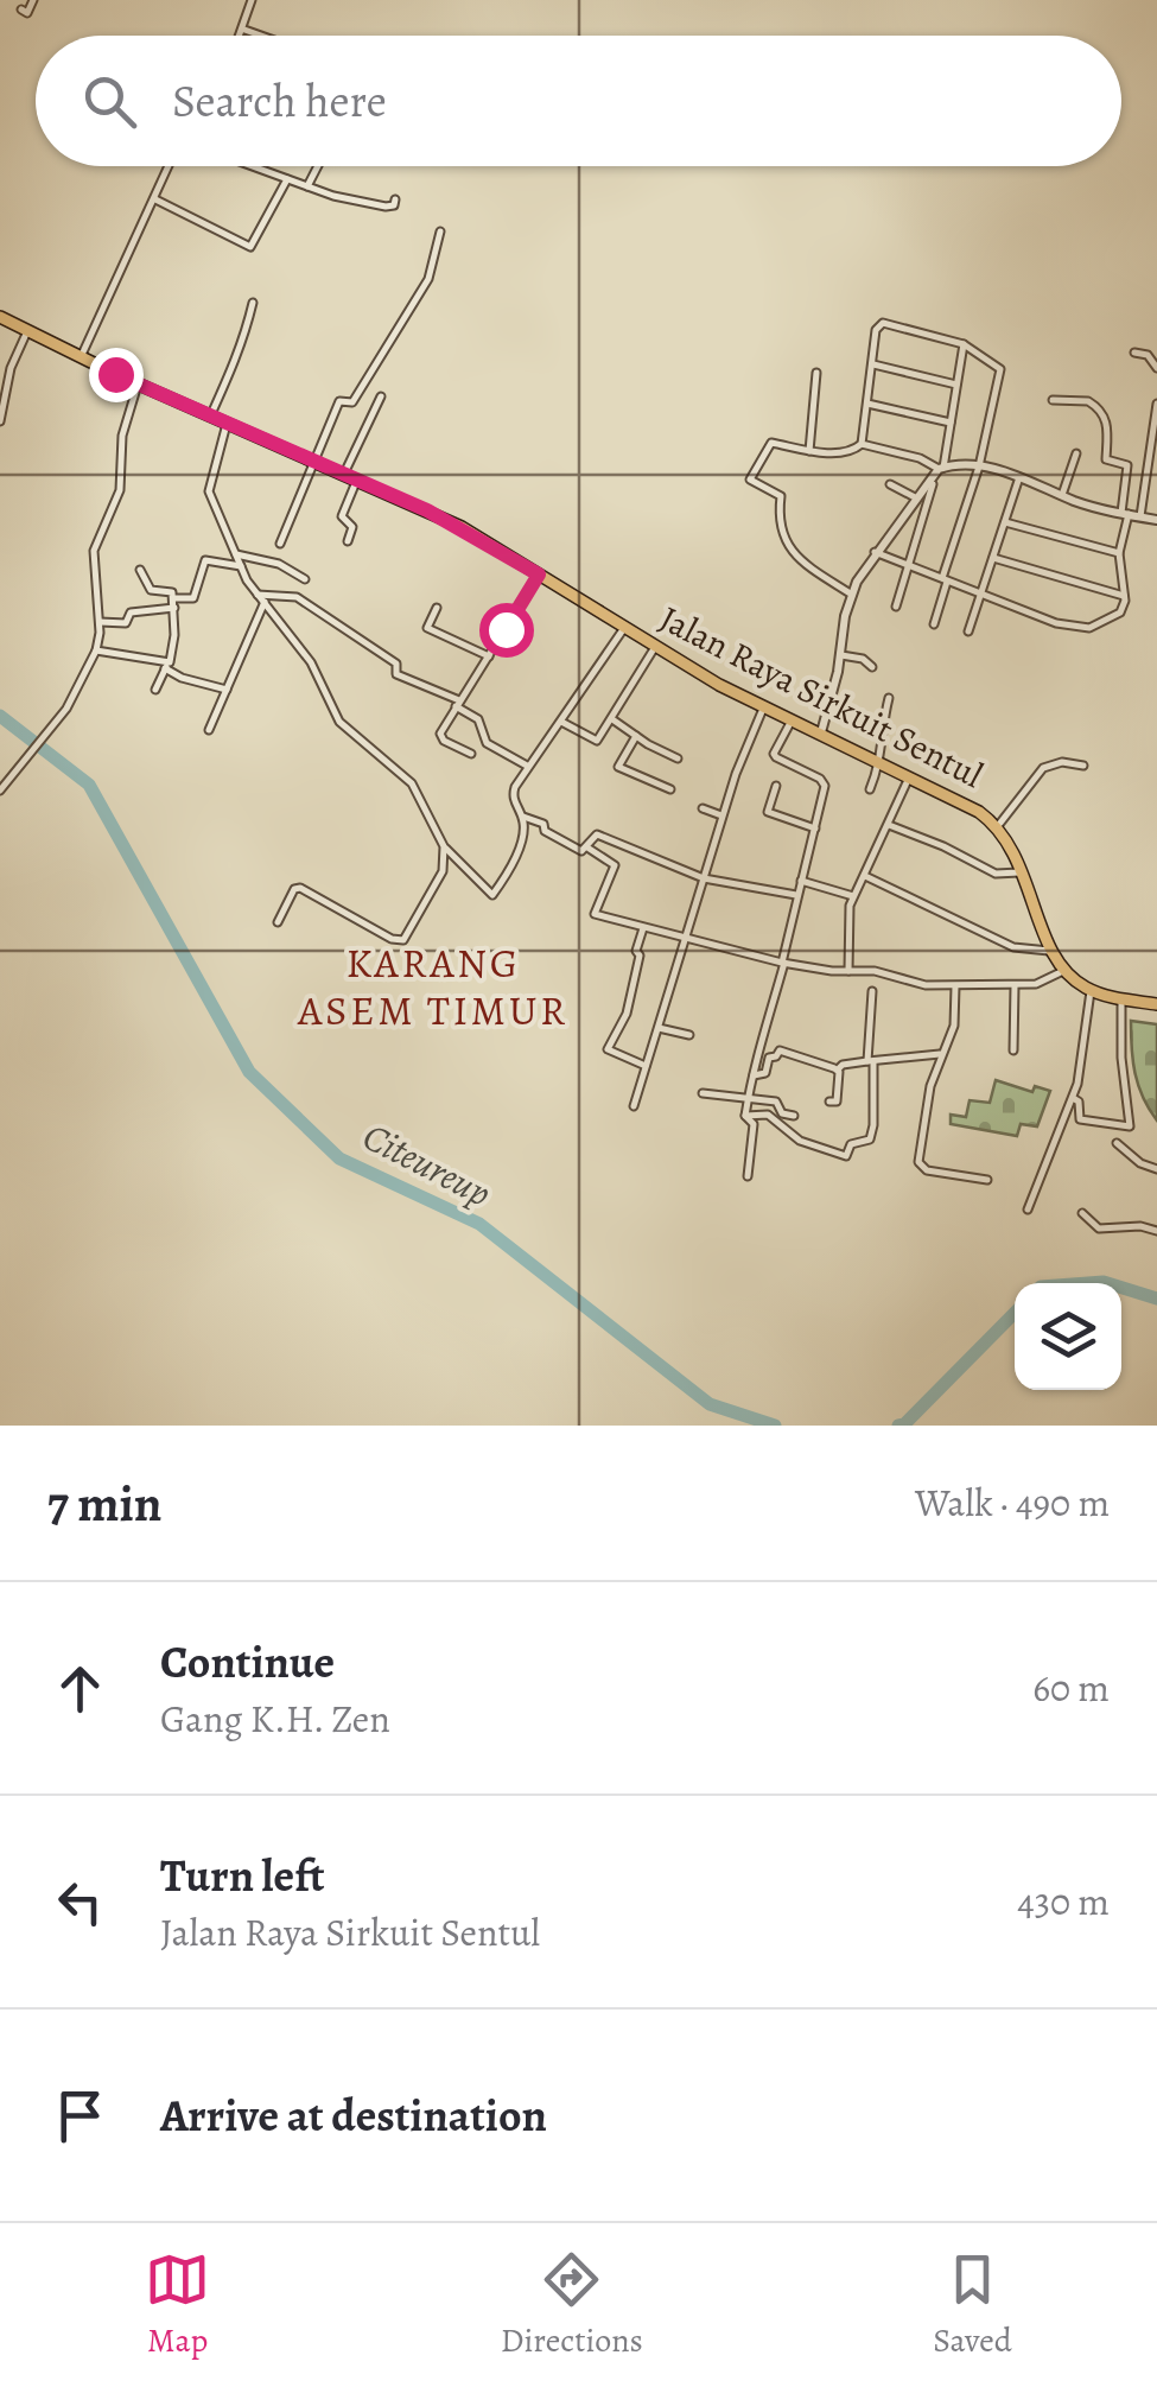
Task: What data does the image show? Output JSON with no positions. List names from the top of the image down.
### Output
{
  "streets": {
    "main road": ["Jalan Raya Sirkuit Sentul"]
  },
  "districts": ["KARANG ASEM TIMUR"],
  "water": ["Citeureup"],
  "page": {
    "search": "Search here",
    "heading": ["7 min", "Walk · 490 m"],
    "list": [
      ["Continue", "Gang K.H. Zen", "60 m"],
      ["Turn left", "Jalan Raya Sirkuit Sentul", "430 m"],
      "Arrive at destination"
    ],
    "nav": ["Map", "Directions", "Saved"]
  }
}
